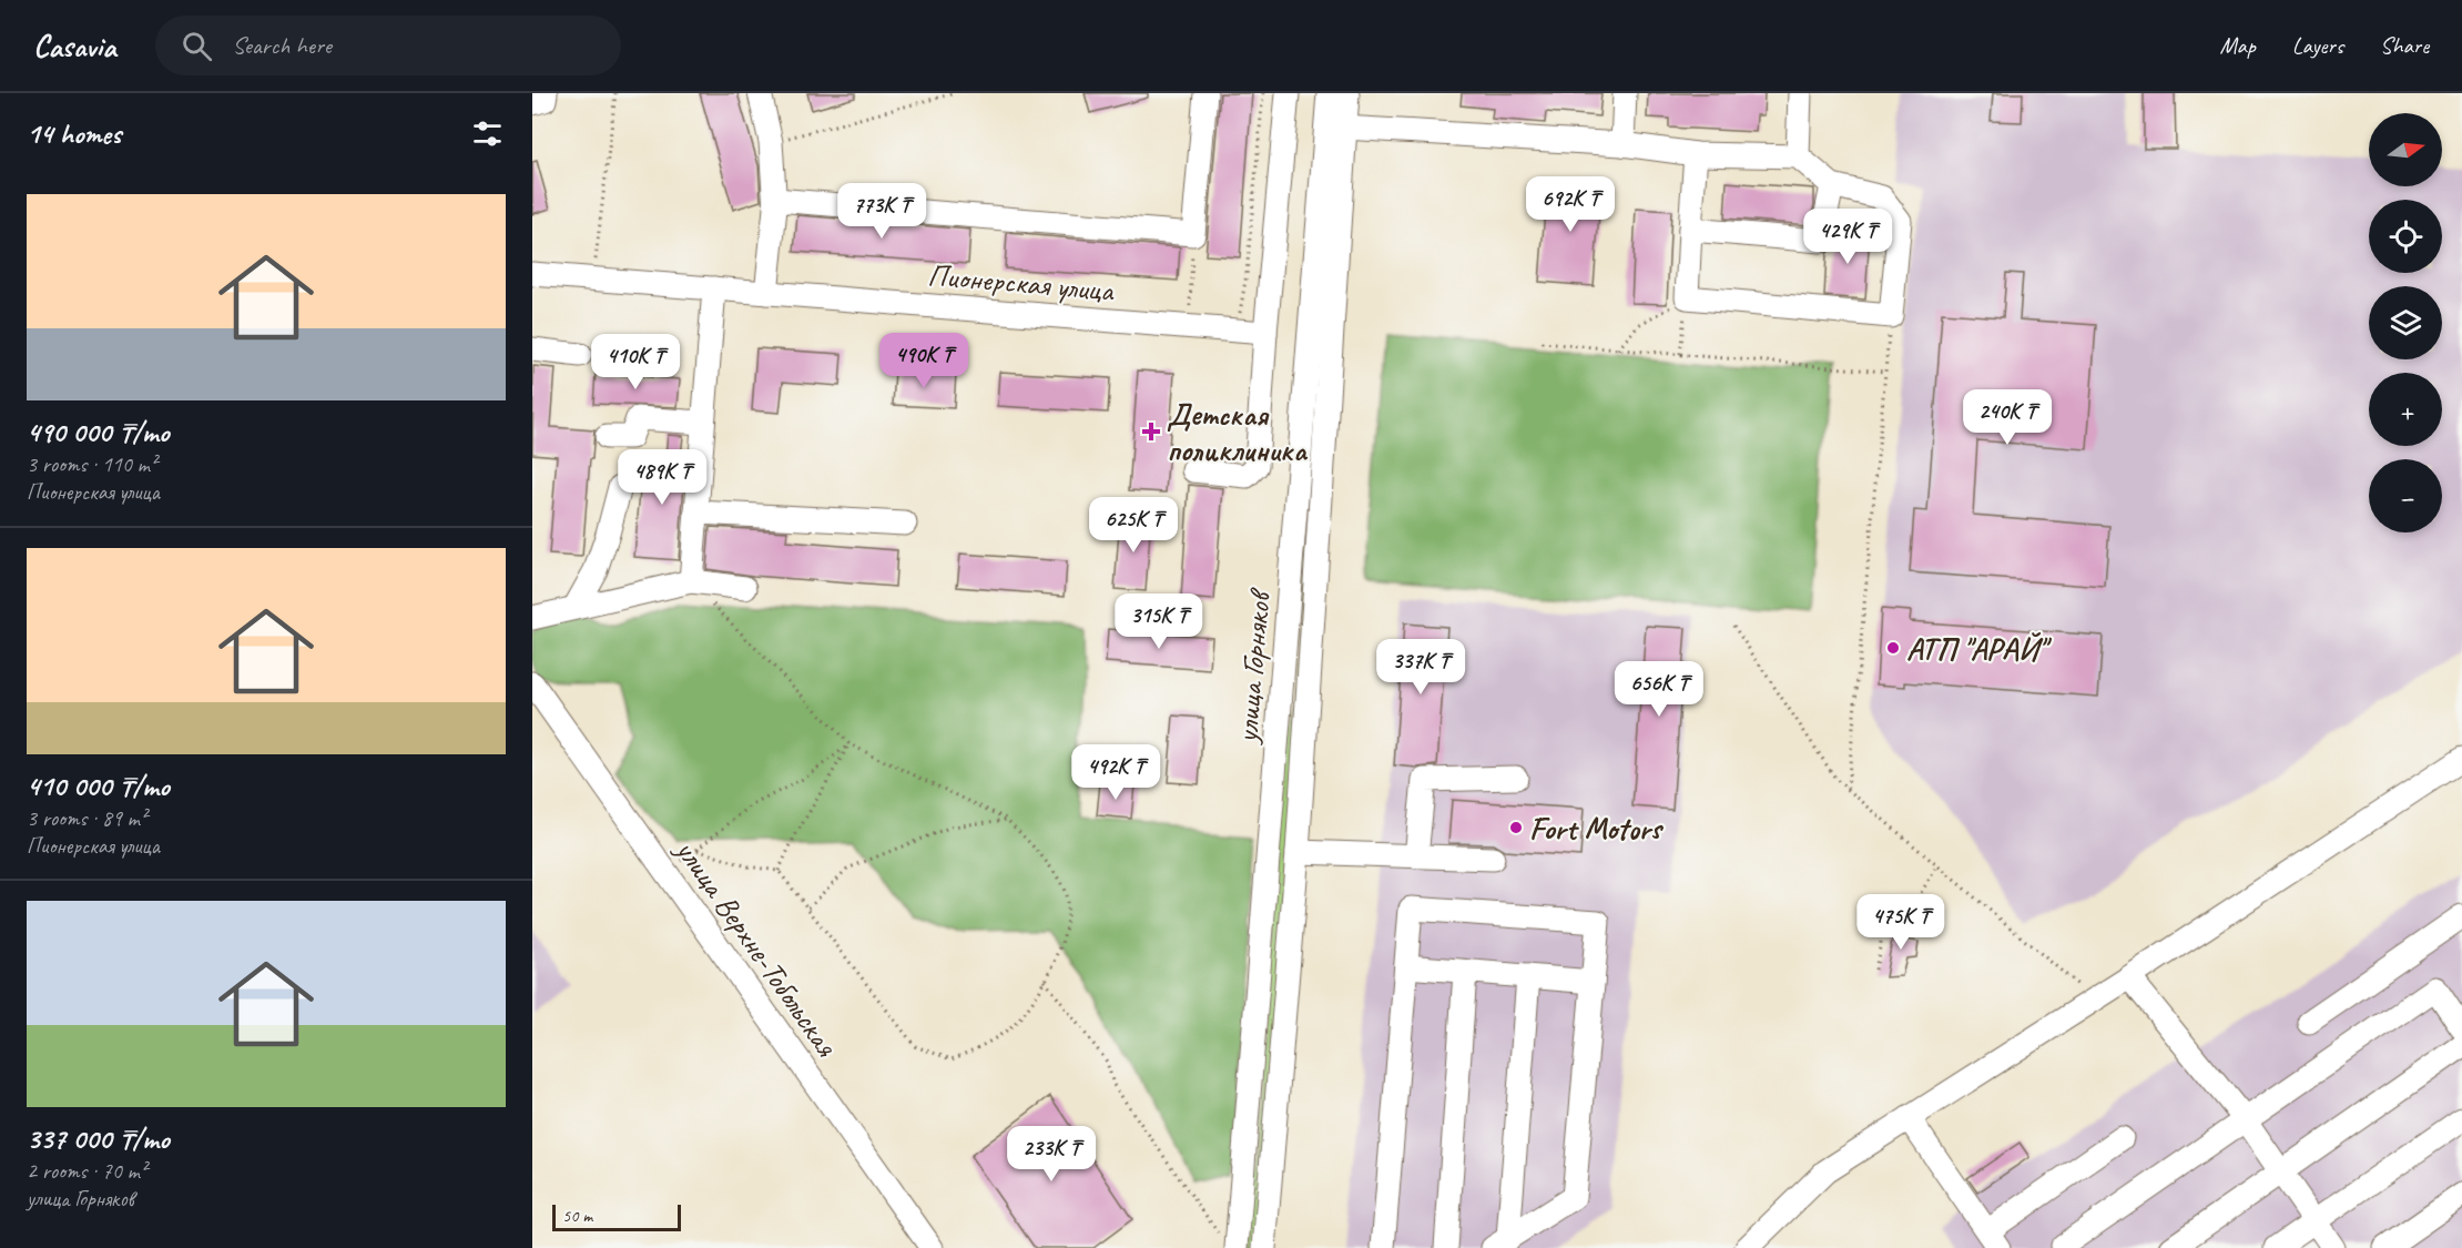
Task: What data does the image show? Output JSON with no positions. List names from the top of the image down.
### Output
{
  "streets": {
    "street": ["Пионерская улица", "улица Горняков", "улица Верхне-Тобольская"]
  },
  "places": {
    "health": ["Детская поликлиника"],
    "other": ["АТП \"АРАЙ\"", "Fort Motors"]
  },
  "scale_bar": "50 m",
  "north": "right",
  "page": {
    "header": "Casavia",
    "search": "Search here",
    "nav": ["Map", "Layers", "Share"],
    "heading": "14 homes",
    "map_buttons": ["+", "−"],
    "list": [
      {
        "name": "490 000 ₸/mo",
        "note": "3 rooms · 110 m² · Пионерская улица"
      },
      {
        "name": "410 000 ₸/mo",
        "note": "3 rooms · 89 m² · Пионерская улица"
      },
      {
        "name": "337 000 ₸/mo",
        "note": "2 rooms · 70 m² · улица Горняков"
      }
    ],
    "price": [
      "692K ₸",
      "773K ₸",
      "429K ₸",
      "490K ₸",
      "410K ₸",
      "240K ₸",
      "489K ₸",
      "625K ₸",
      "315K ₸",
      "337K ₸",
      "656K ₸",
      "492K ₸",
      "475K ₸",
      "233K ₸"
    ],
    "scale": "50 m"
  }
}
